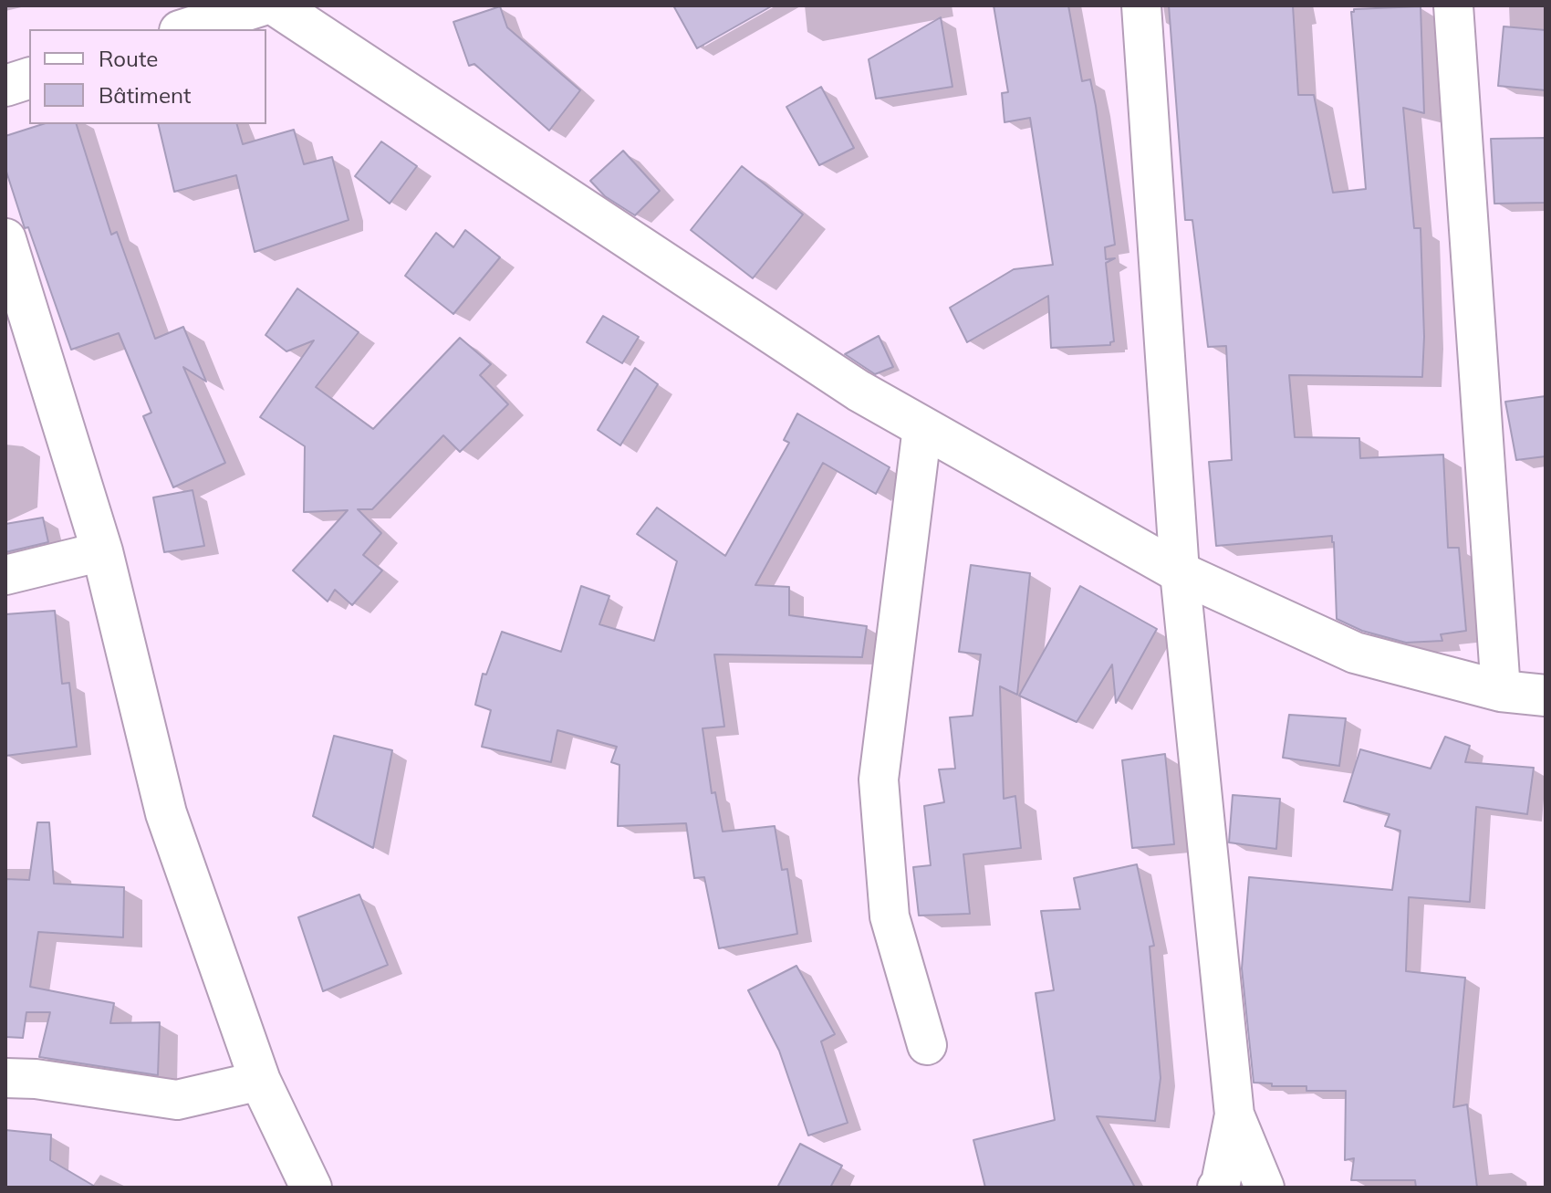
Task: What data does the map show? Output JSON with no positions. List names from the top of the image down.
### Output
{
  "legend": ["Route", "Bâtiment"]
}
